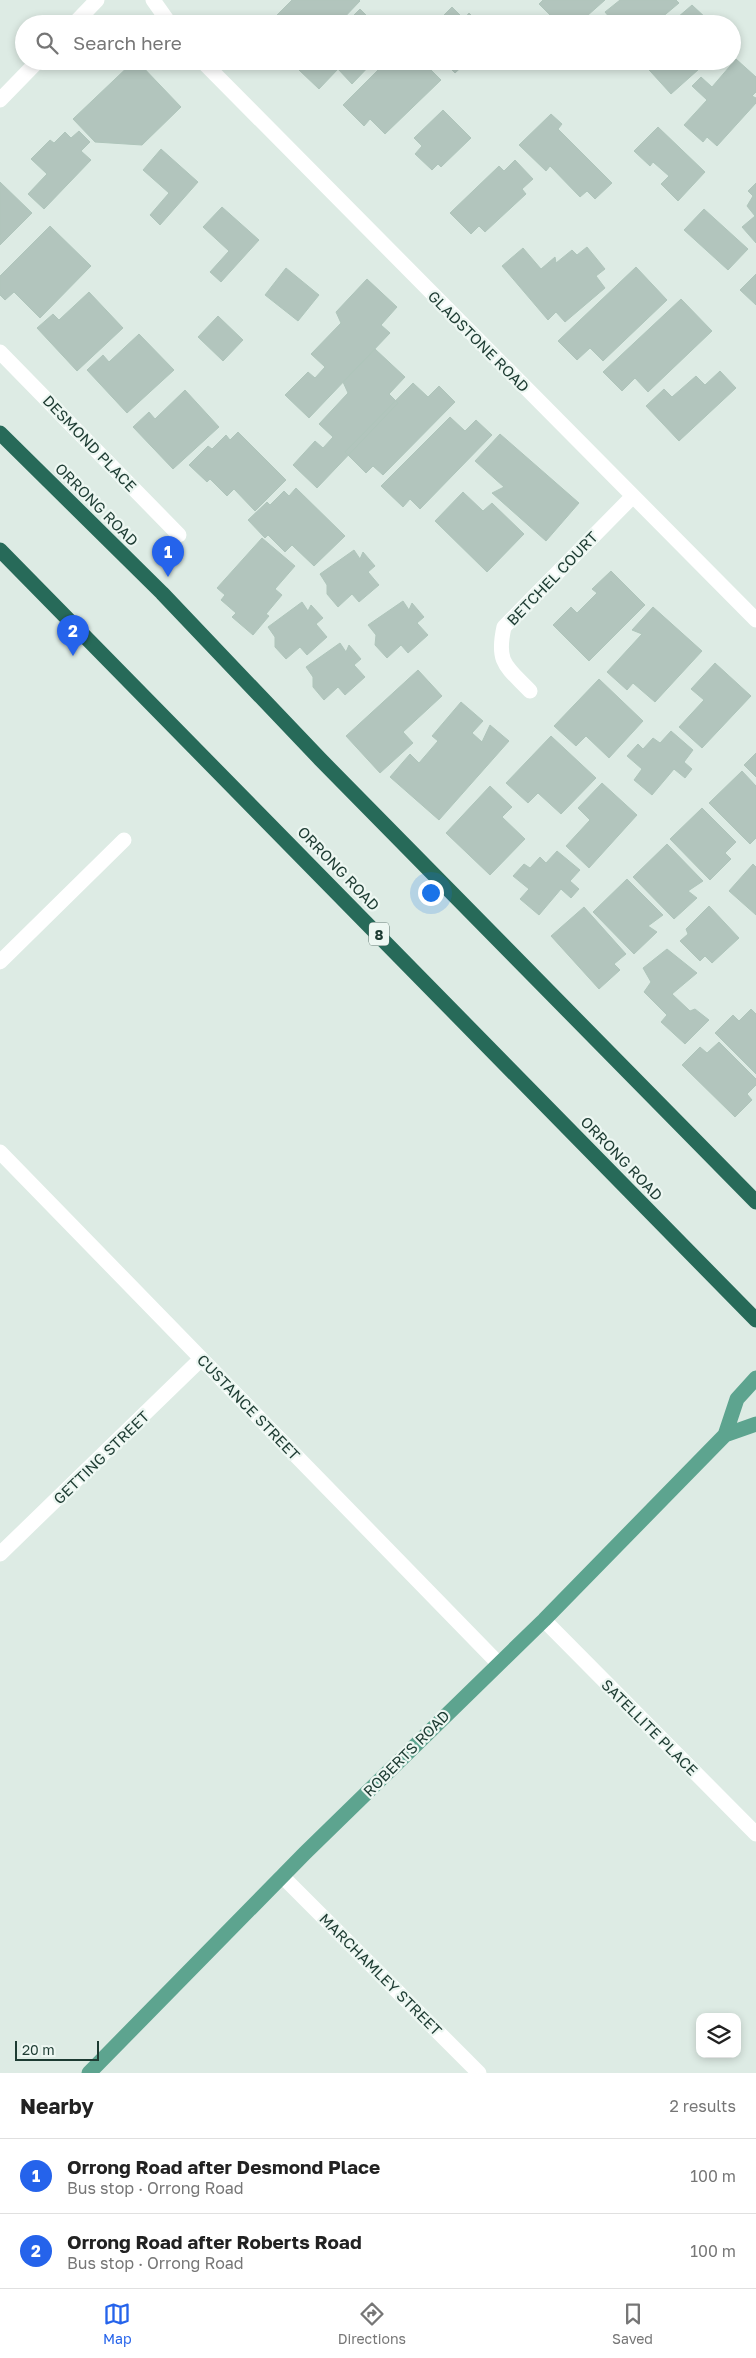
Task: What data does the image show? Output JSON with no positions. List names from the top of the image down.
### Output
{
  "streets": {
    "highway": ["ORRONG ROAD", "8"],
    "main road": ["ROBERTS ROAD"],
    "street": [
      "GLADSTONE ROAD",
      "DESMOND PLACE",
      "BETCHEL COURT",
      "CUSTANCE STREET",
      "GETTING STREET",
      "SATELLITE PLACE",
      "MARCHAMLEY STREET"
    ]
  },
  "crossings": [
    ["GLADSTONE ROAD", "BETCHEL COURT"],
    ["CUSTANCE STREET", "GETTING STREET"],
    ["CUSTANCE STREET", "ROBERTS ROAD"],
    ["SATELLITE PLACE", "ROBERTS ROAD"],
    ["ROBERTS ROAD", "MARCHAMLEY STREET"]
  ],
  "scale_bar": "20 m",
  "page": {
    "search": "Search here",
    "pins": ["1", "2"],
    "scale": "20 m",
    "heading": ["Nearby", "2 results"],
    "list": [
      {
        "mark": "1",
        "name": "Orrong Road after Desmond Place",
        "note": "Bus stop · Orrong Road",
        "value": "100 m"
      },
      {
        "mark": "2",
        "name": "Orrong Road after Roberts Road",
        "note": "Bus stop · Orrong Road",
        "value": "100 m"
      }
    ],
    "nav": ["Map", "Directions", "Saved"]
  }
}
